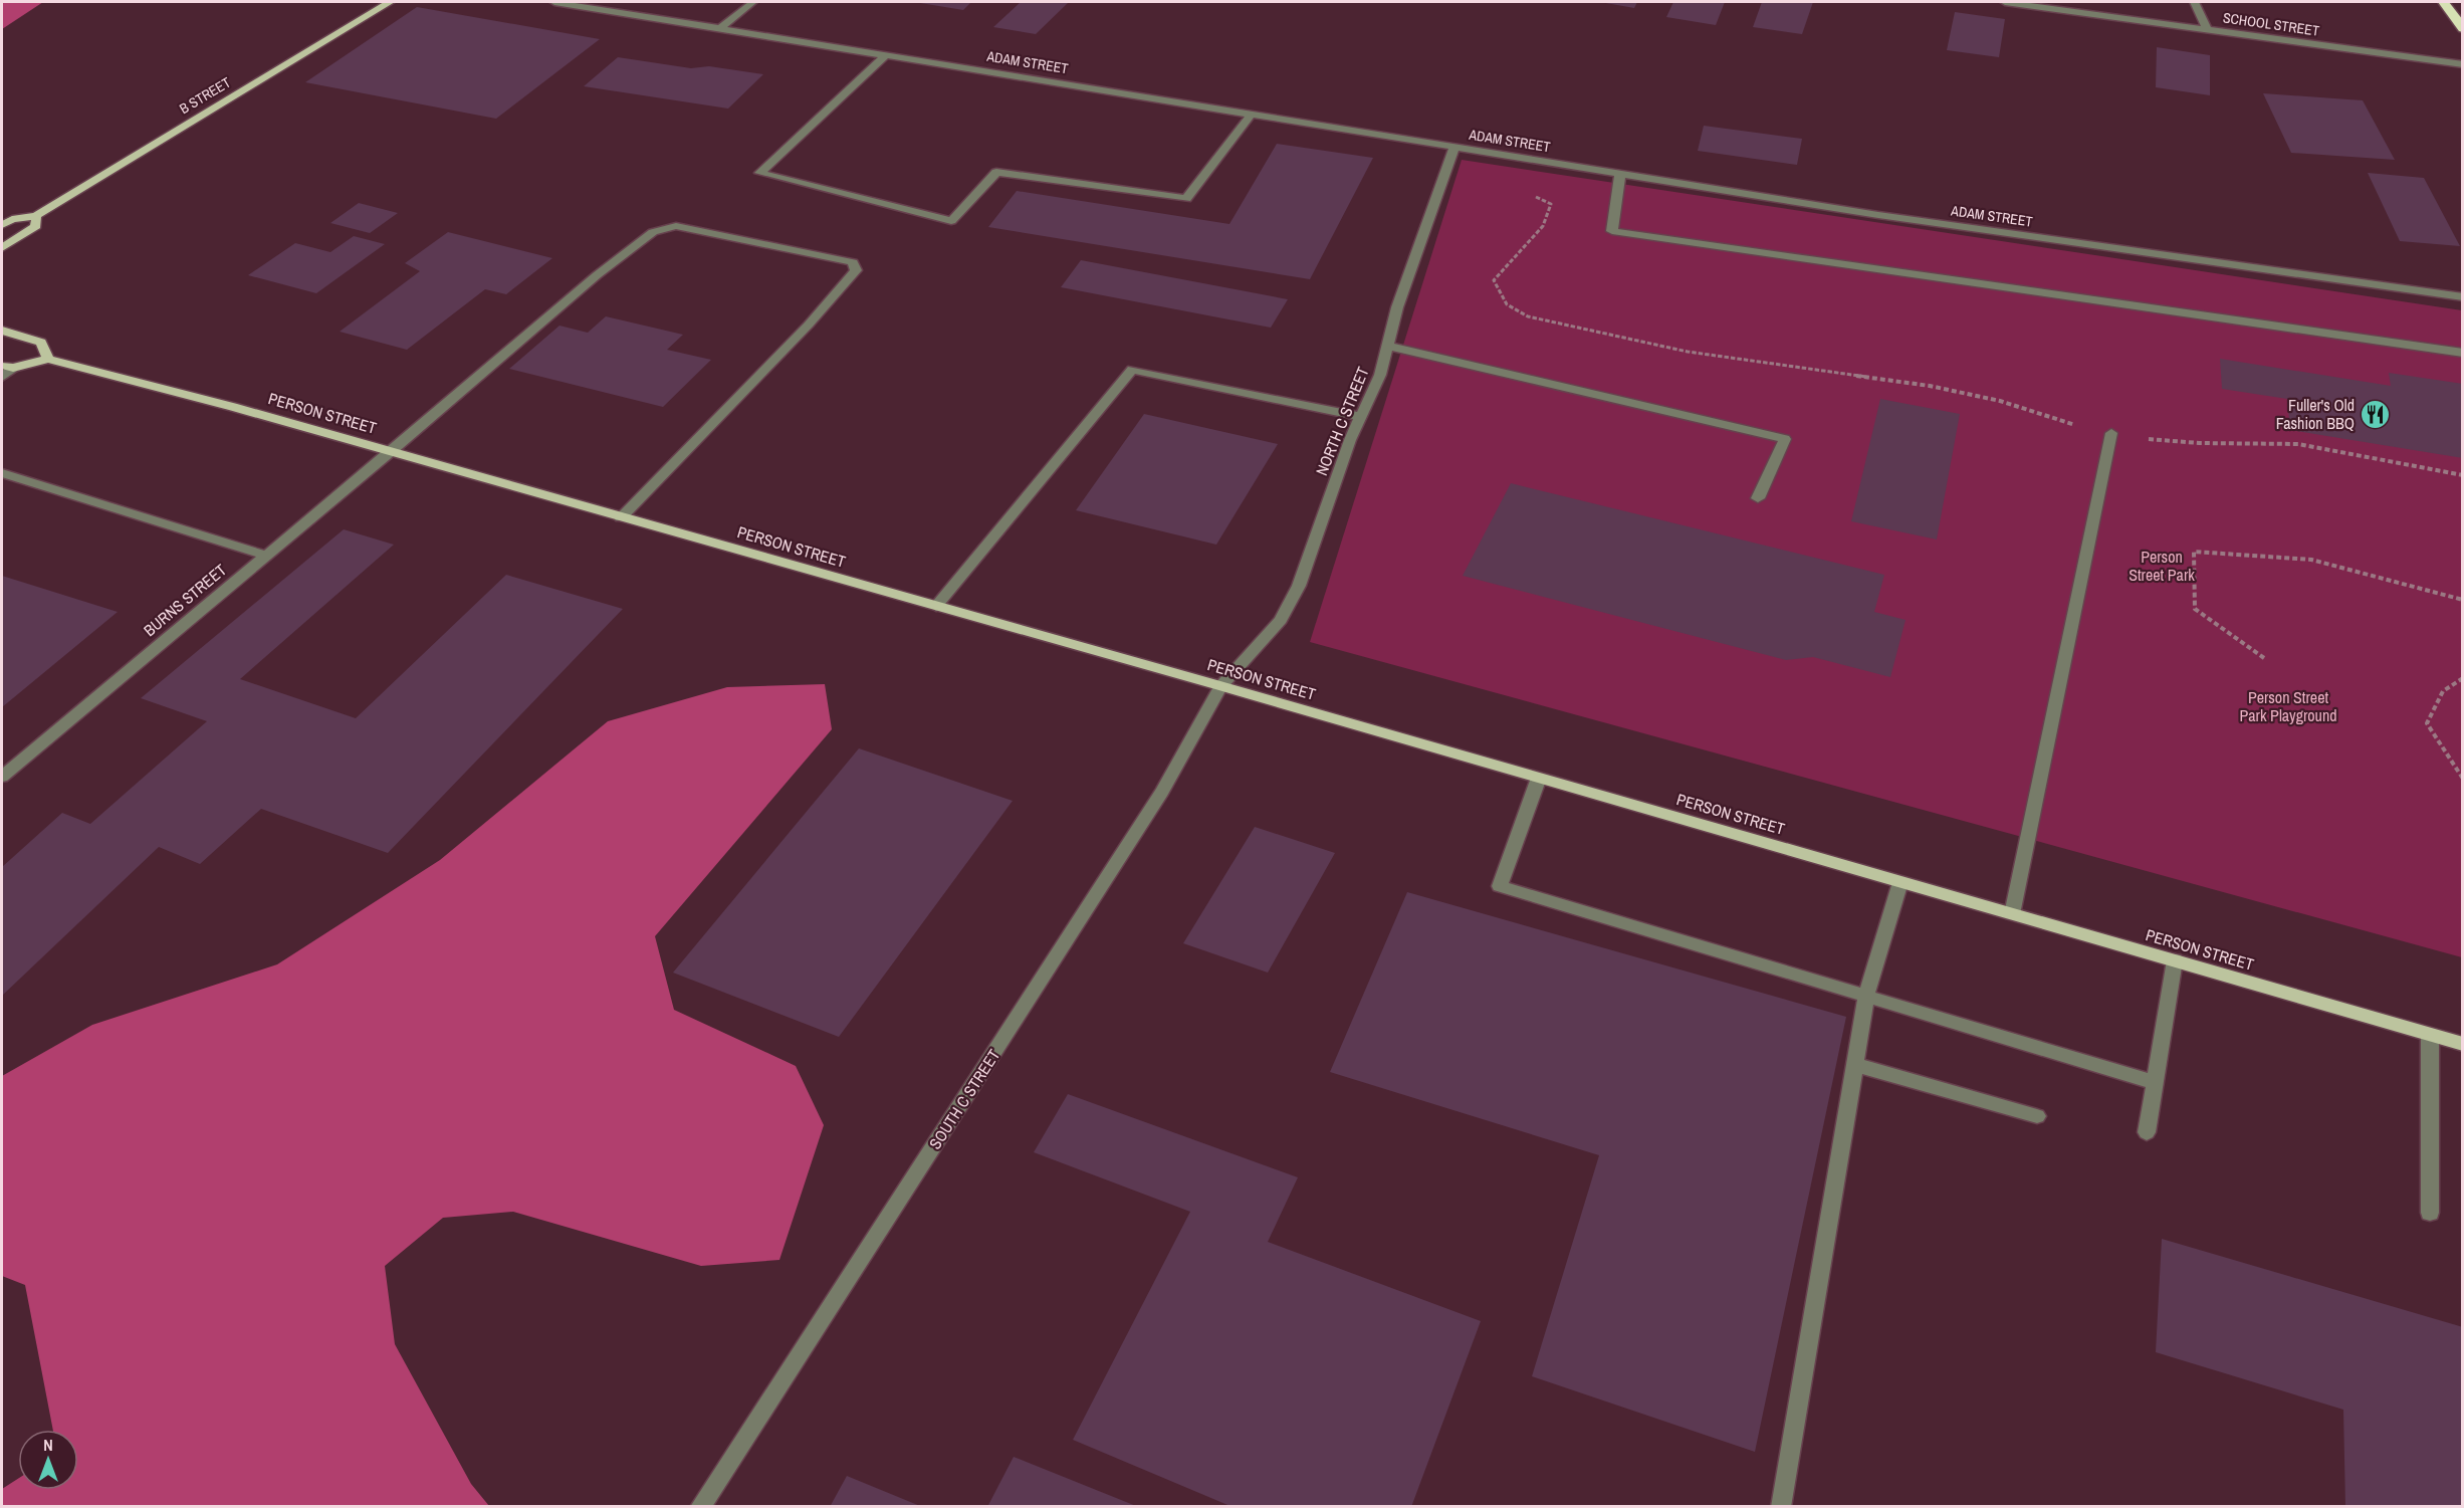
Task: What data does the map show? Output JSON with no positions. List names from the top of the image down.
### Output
{
  "streets": {
    "main road": ["B STREET", "PERSON STREET"],
    "street": [
      "SCHOOL STREET",
      "ADAM STREET",
      "NORTH C STREET",
      "BURNS STREET",
      "SOUTH C STREET"
    ]
  },
  "crossings": [
    ["ADAM STREET", "NORTH C STREET"],
    ["PERSON STREET", "NORTH C STREET"],
    ["PERSON STREET", "BURNS STREET"],
    ["PERSON STREET", "SOUTH C STREET"],
    ["NORTH C STREET", "SOUTH C STREET"]
  ],
  "parks": ["Person Street Park", "Person Street Park Playground"],
  "places": {
    "restaurant": ["Fuller's Old Fashion BBQ"]
  },
  "north": "top"
}
